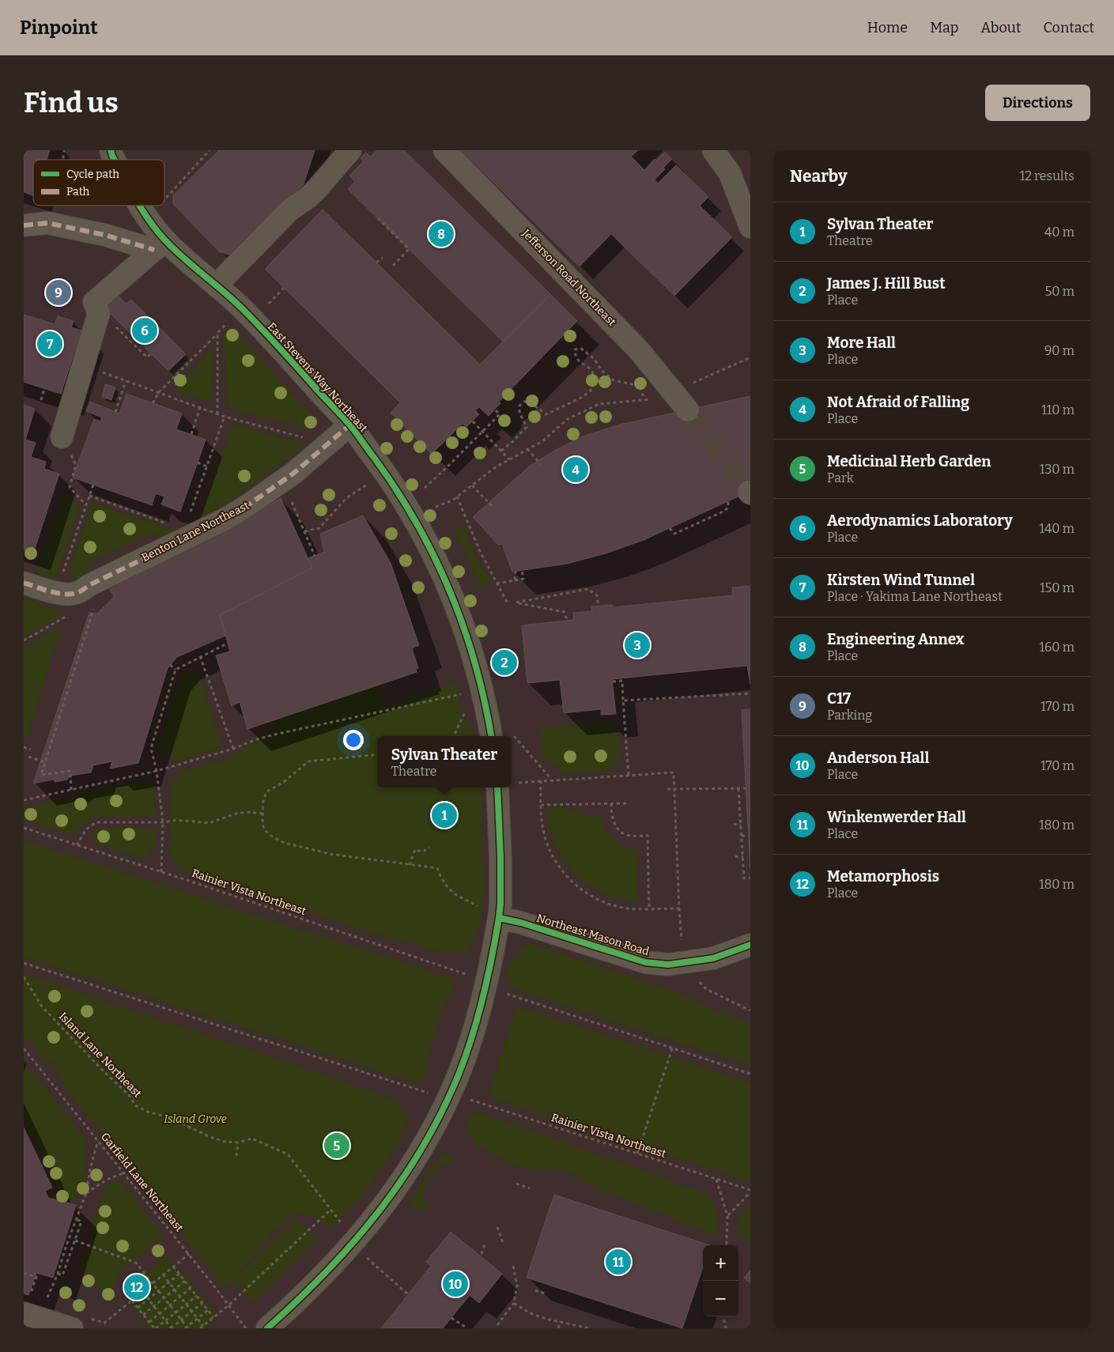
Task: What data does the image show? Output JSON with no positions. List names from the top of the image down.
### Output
{
  "streets": {
    "street": [
      "Jefferson Road Northeast",
      "East Stevens Way Northeast",
      "Benton Lane Northeast",
      "Northeast Mason Road"
    ],
    "path": ["Rainier Vista Northeast", "Island Lane Northeast", "Garfield Lane Northeast"]
  },
  "crossings": [
    ["East Stevens Way Northeast", "Benton Lane Northeast"]
  ],
  "parks": ["Island Grove"],
  "legend": ["Cycle path", "Path"],
  "page": {
    "header": "Pinpoint",
    "nav": [
      "Home",
      "Map",
      "About",
      "Contact"
    ],
    "buttons": "Directions",
    "title": "Find us",
    "heading": ["Nearby", "12 results"],
    "list": [
      {
        "mark": "1",
        "name": "Sylvan Theater",
        "note": "Theatre",
        "value": "40 m"
      },
      {
        "mark": "2",
        "name": "James J. Hill Bust",
        "note": "Place",
        "value": "50 m"
      },
      {
        "mark": "3",
        "name": "More Hall",
        "note": "Place",
        "value": "90 m"
      },
      {
        "mark": "4",
        "name": "Not Afraid of Falling",
        "note": "Place",
        "value": "110 m"
      },
      {
        "mark": "5",
        "name": "Medicinal Herb Garden",
        "note": "Park",
        "value": "130 m"
      },
      {
        "mark": "6",
        "name": "Aerodynamics Laboratory",
        "note": "Place",
        "value": "140 m"
      },
      {
        "mark": "7",
        "name": "Kirsten Wind Tunnel",
        "note": "Place · Yakima Lane Northeast",
        "value": "150 m"
      },
      {
        "mark": "8",
        "name": "Engineering Annex",
        "note": "Place",
        "value": "160 m"
      },
      {
        "mark": "9",
        "name": "C17",
        "note": "Parking",
        "value": "170 m"
      },
      {
        "mark": "10",
        "name": "Anderson Hall",
        "note": "Place",
        "value": "170 m"
      },
      {
        "mark": "11",
        "name": "Winkenwerder Hall",
        "note": "Place",
        "value": "180 m"
      },
      {
        "mark": "12",
        "name": "Metamorphosis",
        "note": "Place",
        "value": "180 m"
      }
    ],
    "pins": [
      "8",
      "9",
      "6",
      "7",
      "4",
      "3",
      "2",
      "1",
      "5",
      "11",
      "10",
      "12"
    ],
    "popup": ["Sylvan Theater", "Theatre"],
    "map_buttons": ["+", "−"]
  }
}
